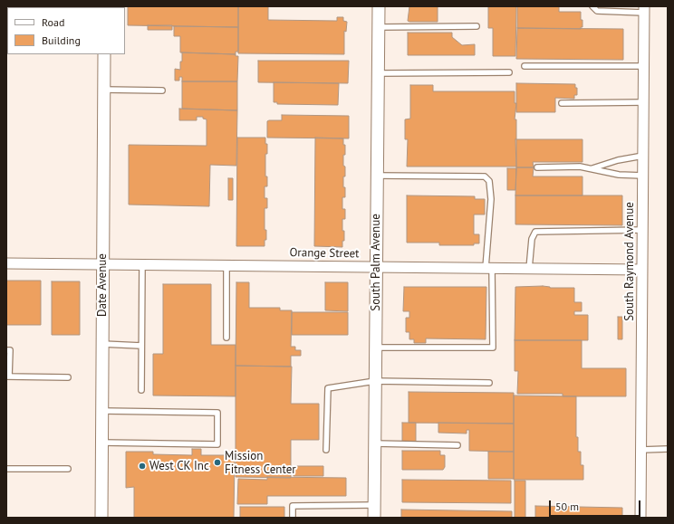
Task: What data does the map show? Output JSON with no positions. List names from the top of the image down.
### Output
{
  "streets": {
    "street": [
      "Orange Street",
      "South Raymond Avenue",
      "South Palm Avenue",
      "Date Avenue"
    ]
  },
  "crossings": [
    ["Orange Street", "South Raymond Avenue"],
    ["Orange Street", "South Palm Avenue"],
    ["Orange Street", "Date Avenue"]
  ],
  "places": ["Mission Fitness Center", "West CK Inc"],
  "legend": ["Road", "Building"],
  "scale_bar": "50 m"
}
